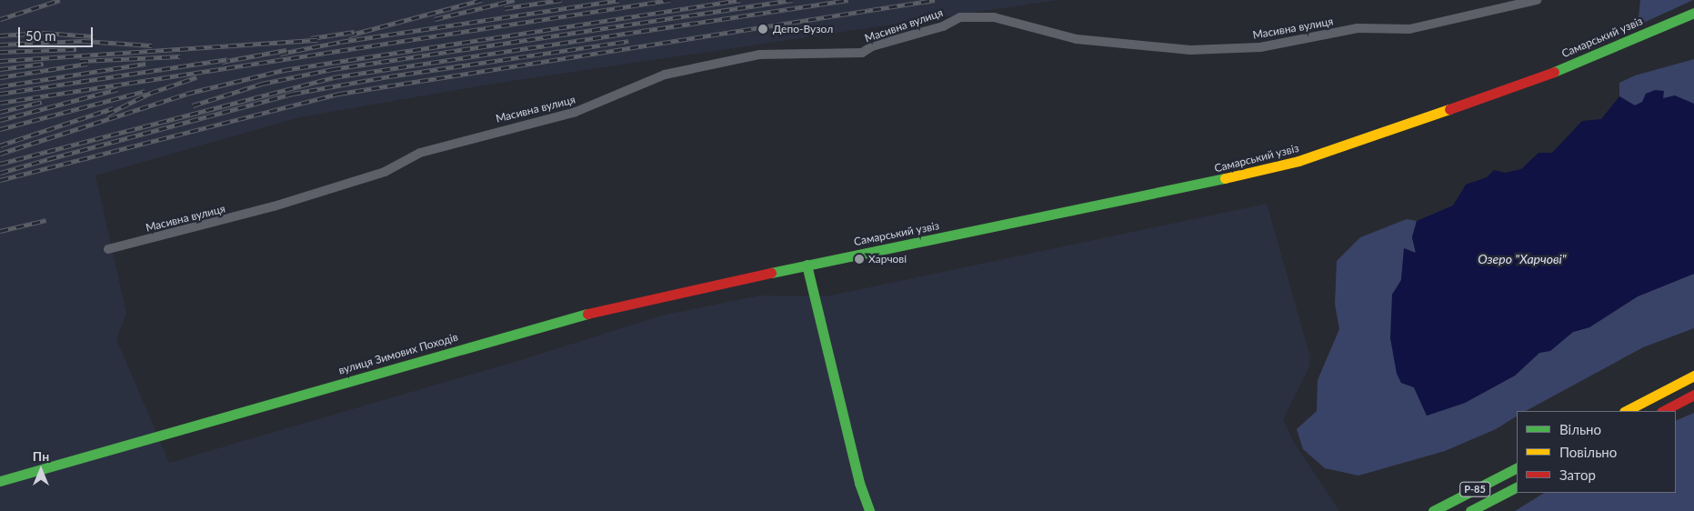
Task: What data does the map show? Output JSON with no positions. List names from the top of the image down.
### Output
{
  "streets": {
    "main road": ["Самарський узвіз", "вулиця Зимових Походів", "Р-85"],
    "street": ["Масивна вулиця"]
  },
  "crossings": [
    ["Самарський узвіз", "вулиця Зимових Походів"]
  ],
  "water": ["Озеро \"Харчові\""],
  "places": ["Депо-Вузол", "Харчові"],
  "legend": ["Вільно", "Повільно", "Затор"],
  "scale_bar": "50 m",
  "north": "top"
}
